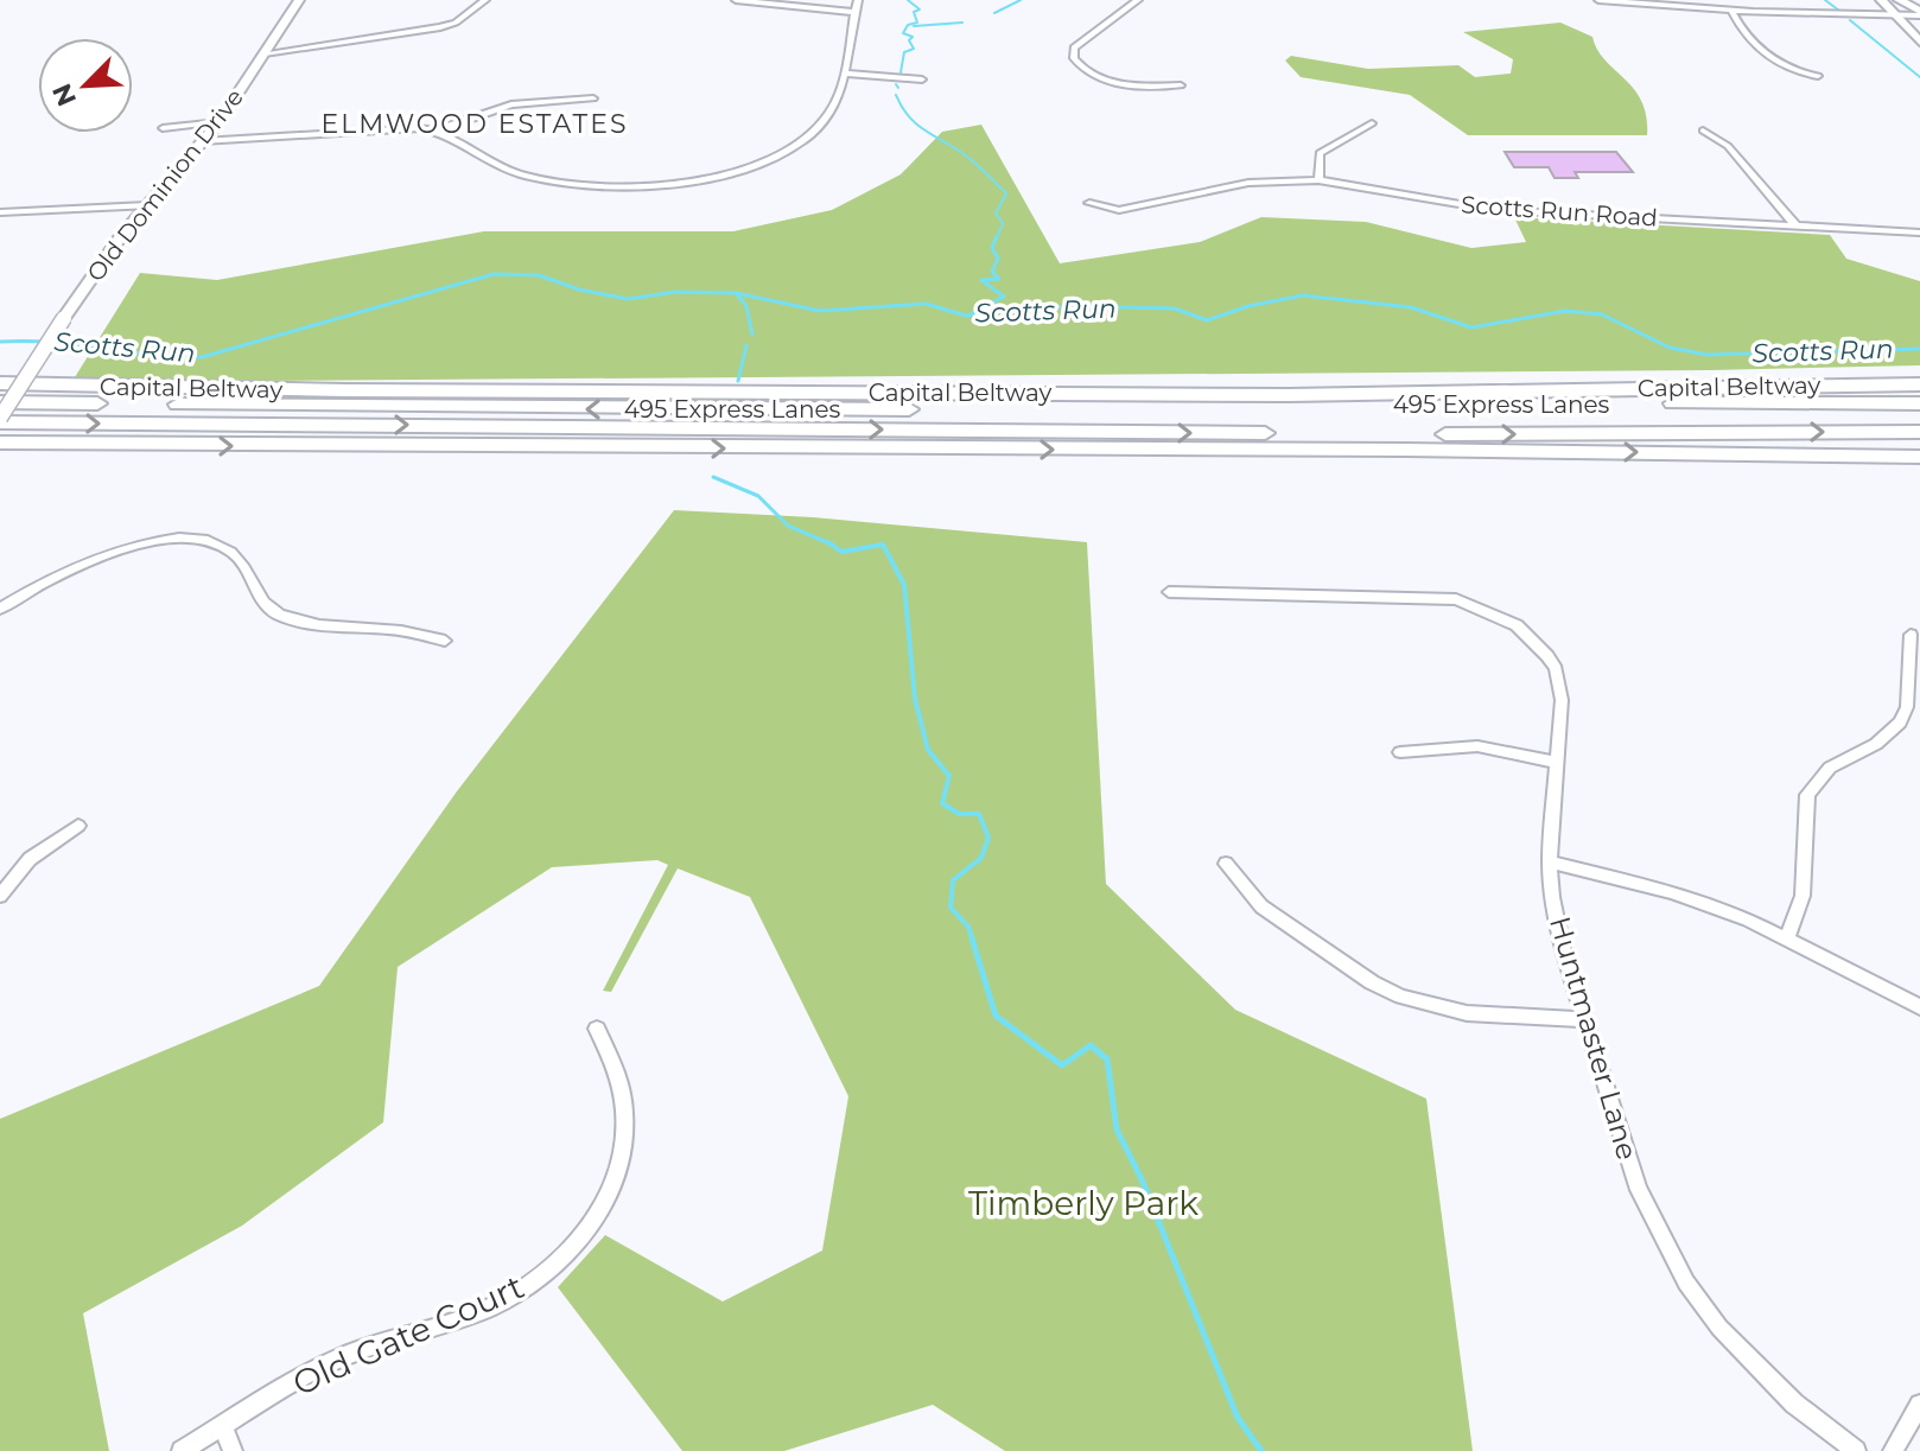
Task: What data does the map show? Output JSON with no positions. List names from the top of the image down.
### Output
{
  "streets": {
    "highway": ["Capital Beltway", "495 Express Lanes"],
    "main road": ["Old Dominion Drive"],
    "street": ["Scotts Run Road", "Huntmaster Lane", "Old Gate Court"]
  },
  "crossings": [
    ["Old Dominion Drive", "495 Express Lanes"]
  ],
  "districts": ["ELMWOOD ESTATES"],
  "water": ["Scotts Run"],
  "parks": ["Timberly Park"],
  "north": "bottom left"
}
